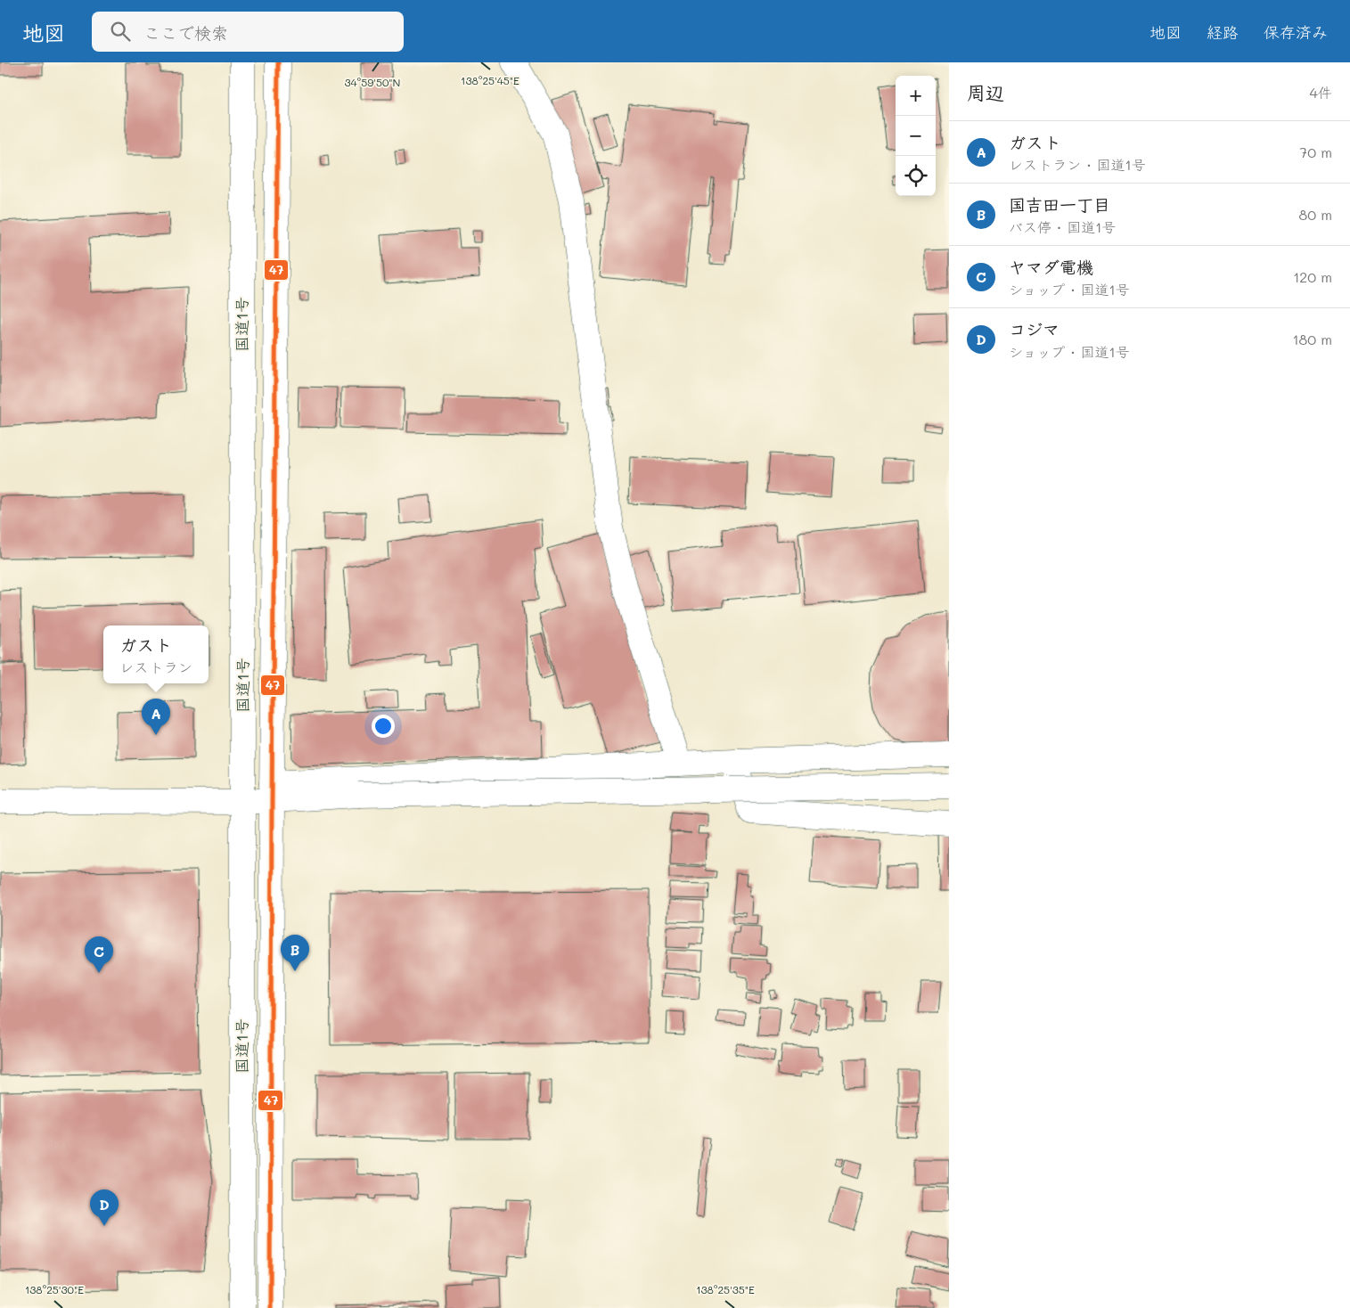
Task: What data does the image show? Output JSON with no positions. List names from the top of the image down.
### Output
{
  "streets": {
    "main road": ["国道1号"]
  },
  "lines": ["transit line 47"],
  "page": {
    "header": "地図",
    "search": "ここで検索",
    "nav": ["地図", "経路", "保存済み"],
    "heading": ["周辺", "4件"],
    "map_buttons": ["+", "−"],
    "list": [
      {
        "mark": "A",
        "name": "ガスト",
        "note": "レストラン · 国道1号",
        "value": "70 m"
      },
      {
        "mark": "B",
        "name": "国吉田一丁目",
        "note": "バス停 · 国道1号",
        "value": "80 m"
      },
      {
        "mark": "C",
        "name": "ヤマダ電機",
        "note": "ショップ · 国道1号",
        "value": "120 m"
      },
      {
        "mark": "D",
        "name": "コジマ",
        "note": "ショップ · 国道1号",
        "value": "180 m"
      }
    ],
    "popup": ["ガスト", "レストラン"],
    "pins": [
      "A",
      "B",
      "C",
      "D"
    ]
  },
  "coordinates": [
    "138°25'45\"E",
    "34°59'50\"N",
    "138°25'30\"E",
    "138°25'35\"E"
  ]
}
